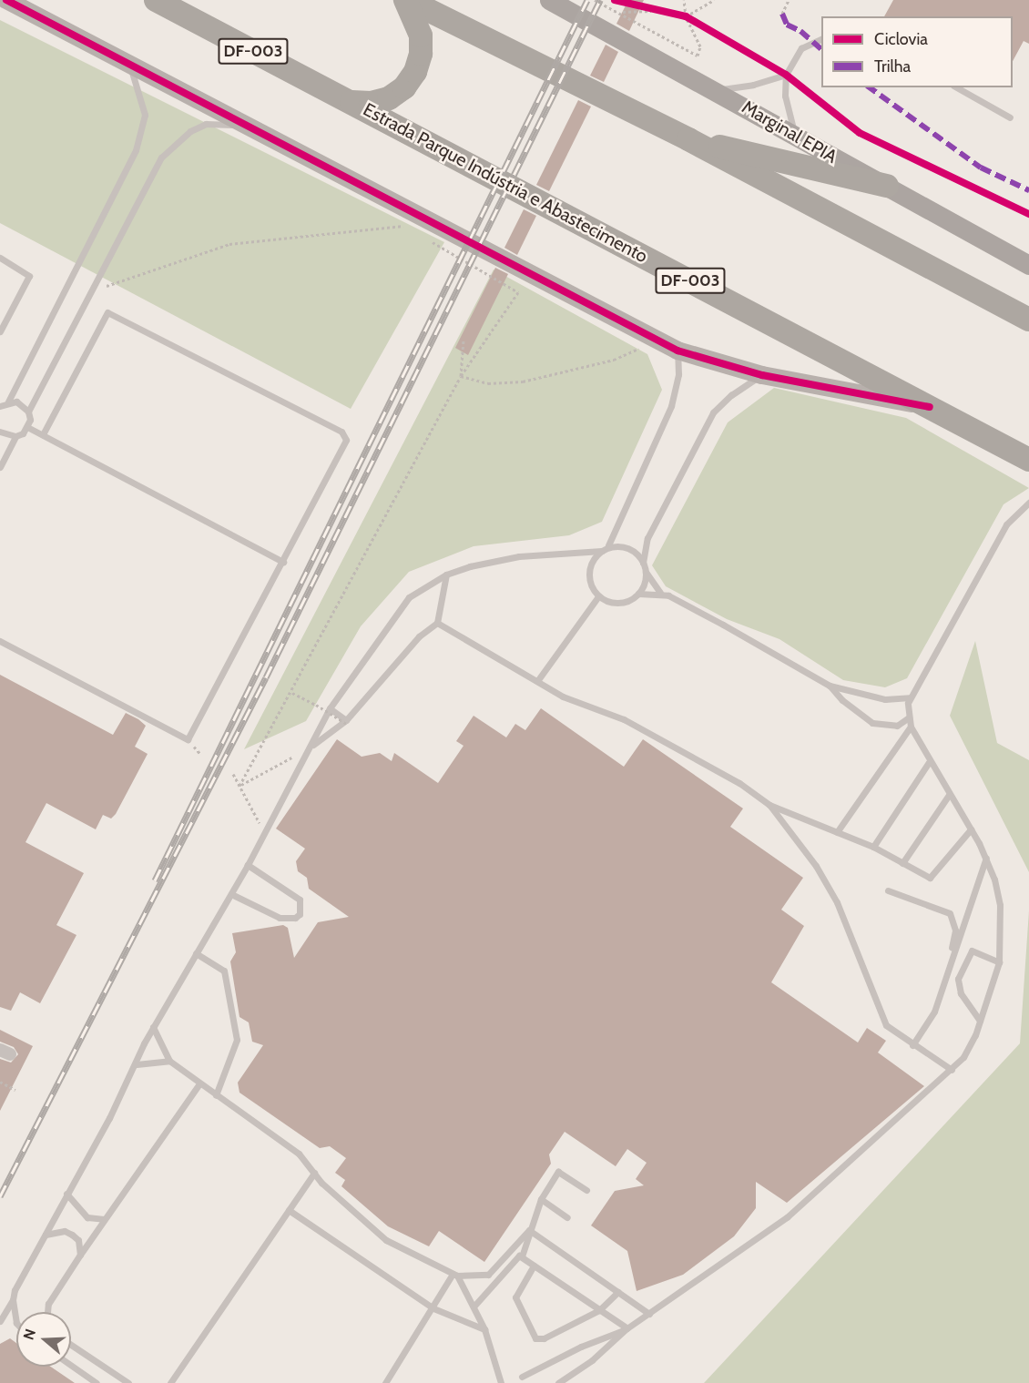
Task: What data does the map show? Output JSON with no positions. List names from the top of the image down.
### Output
{
  "streets": {
    "highway": ["DF-003", "Estrada Parque Indústria e Abastecimento"],
    "main road": ["Marginal EPIA"]
  },
  "legend": ["Ciclovia", "Trilha"],
  "north": "left"
}
